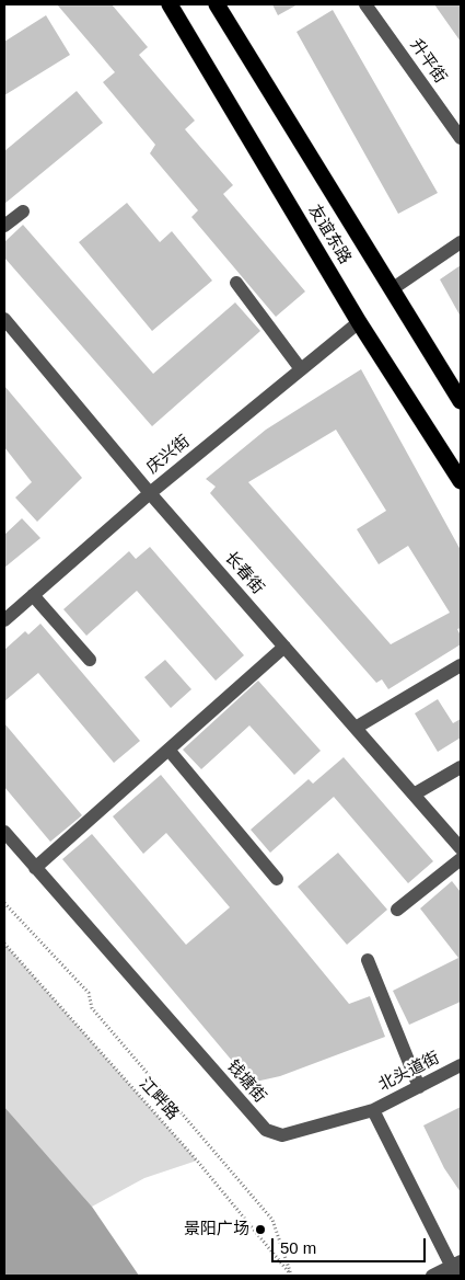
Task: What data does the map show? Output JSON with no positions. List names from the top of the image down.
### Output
{
  "streets": {
    "highway": ["友谊东路"],
    "street": [
      "升平街",
      "庆兴街",
      "长春街",
      "北头道街",
      "钱塘街"
    ],
    "path": ["江畔路"]
  },
  "crossings": [
    ["友谊东路", "庆兴街"],
    ["庆兴街", "长春街"],
    ["北头道街", "钱塘街"]
  ],
  "places": ["景阳广场"],
  "scale_bar": "50 m"
}
